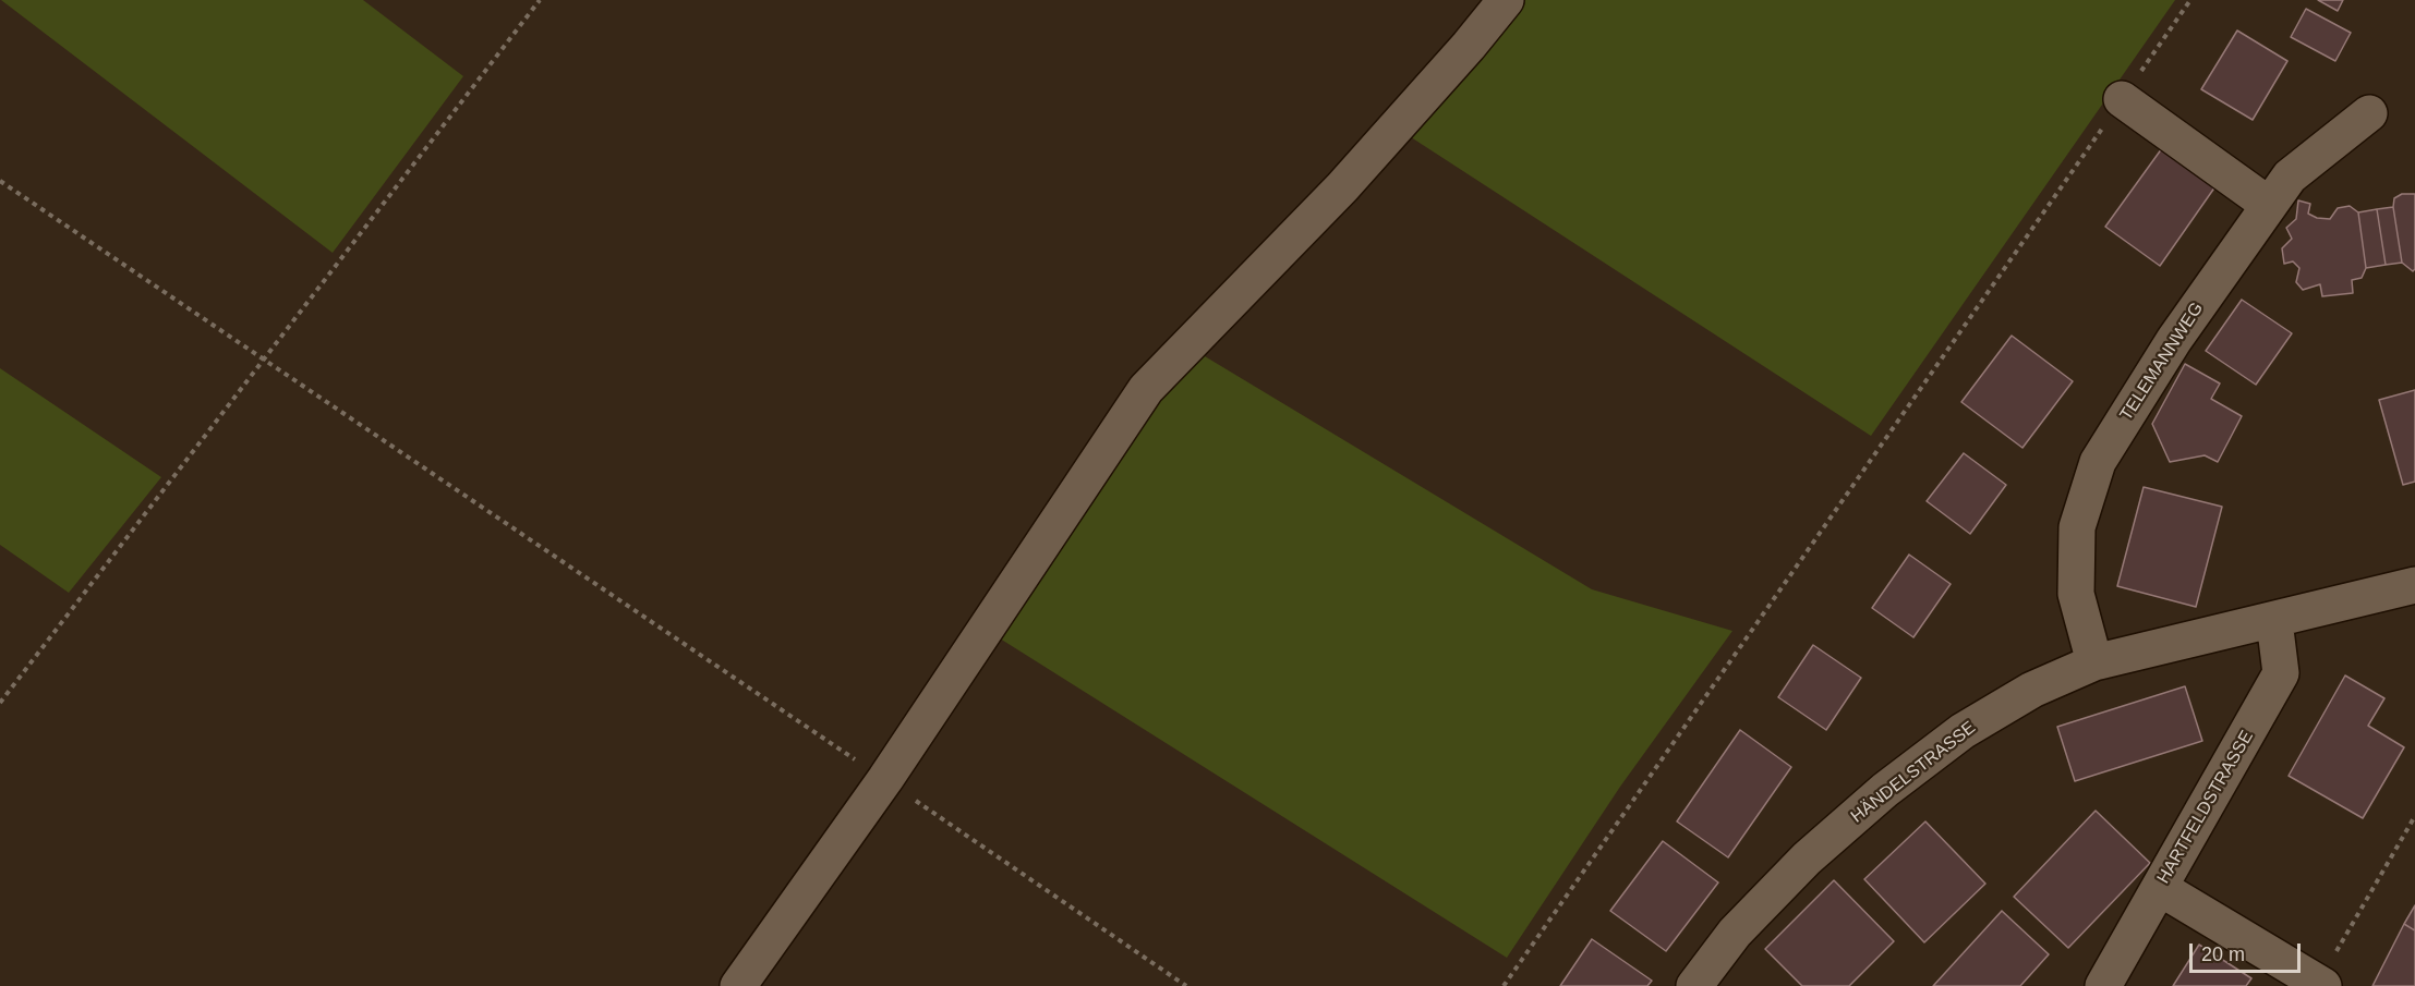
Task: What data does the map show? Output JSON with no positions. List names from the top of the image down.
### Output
{
  "streets": {
    "street": ["TELEMANNWEG", "HÄNDELSTRASSE", "HARTFELDSTRASSE"]
  },
  "crossings": [
    ["TELEMANNWEG", "HÄNDELSTRASSE"],
    ["HÄNDELSTRASSE", "HARTFELDSTRASSE"]
  ],
  "scale_bar": "20 m"
}
